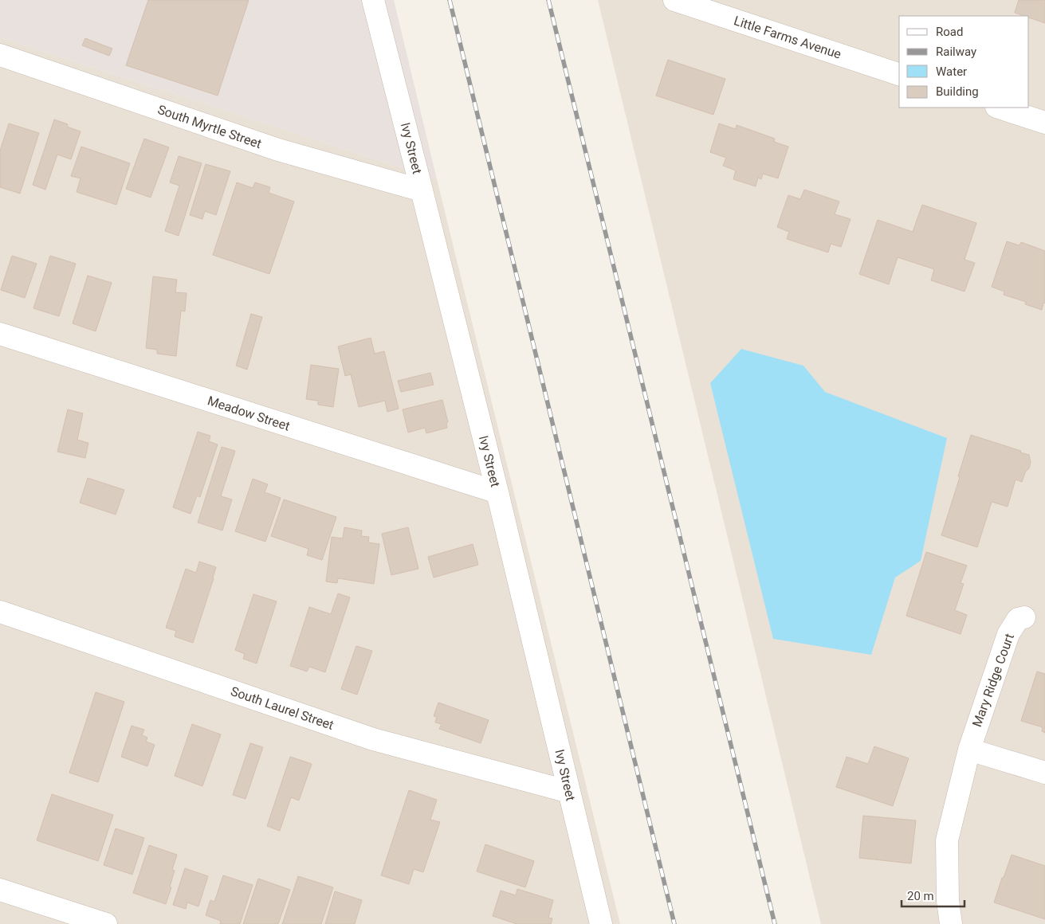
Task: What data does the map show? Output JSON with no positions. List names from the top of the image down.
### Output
{
  "streets": {
    "street": [
      "Little Farms Avenue",
      "South Myrtle Street",
      "Ivy Street",
      "Meadow Street",
      "Mary Ridge Court",
      "South Laurel Street"
    ]
  },
  "crossings": [
    ["South Myrtle Street", "Ivy Street"],
    ["Ivy Street", "Meadow Street"],
    ["Ivy Street", "South Laurel Street"]
  ],
  "legend": [
    "Road",
    "Railway",
    "Water",
    "Building"
  ],
  "scale_bar": "20 m"
}
